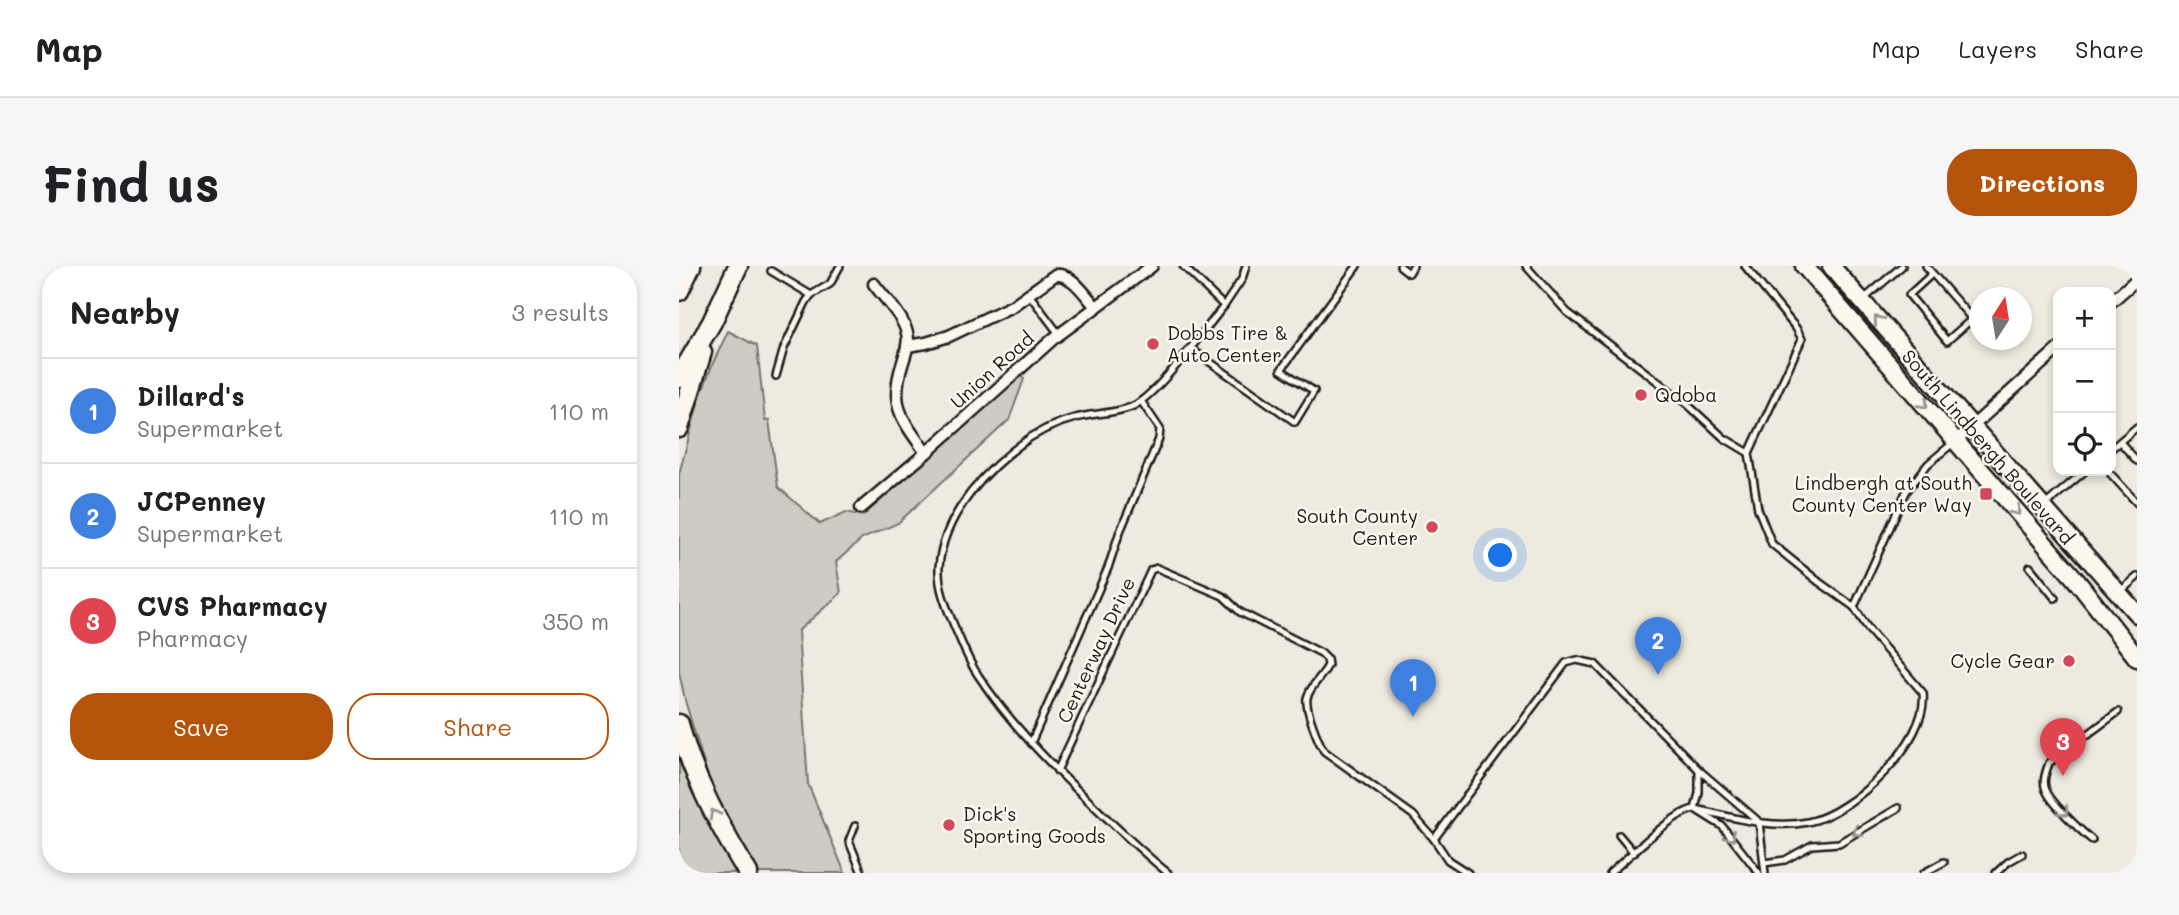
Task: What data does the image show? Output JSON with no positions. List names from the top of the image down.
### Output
{
  "streets": {
    "main road": ["South Lindbergh Boulevard"],
    "street": ["Union Road"],
    "lane": ["Centerway Drive"]
  },
  "places": {
    "other": [
      "Dobbs Tire & Auto Center",
      "Qdoba",
      "South County Center",
      "Cycle Gear",
      "Dick's Sporting Goods"
    ],
    "transit": ["Lindbergh at South County Center Way"]
  },
  "north": "top",
  "page": {
    "header": "Map",
    "nav": ["Map", "Layers", "Share"],
    "buttons": [
      "Directions",
      ["Save", "Share"]
    ],
    "title": "Find us",
    "heading": ["Nearby", "3 results"],
    "map_buttons": ["+", "−"],
    "list": [
      {
        "mark": "1",
        "name": "Dillard's",
        "note": "Supermarket",
        "value": "110 m"
      },
      {
        "mark": "2",
        "name": "JCPenney",
        "note": "Supermarket",
        "value": "110 m"
      },
      {
        "mark": "3",
        "name": "CVS Pharmacy",
        "note": "Pharmacy",
        "value": "350 m"
      }
    ],
    "pins": ["2", "1", "3"]
  }
}
